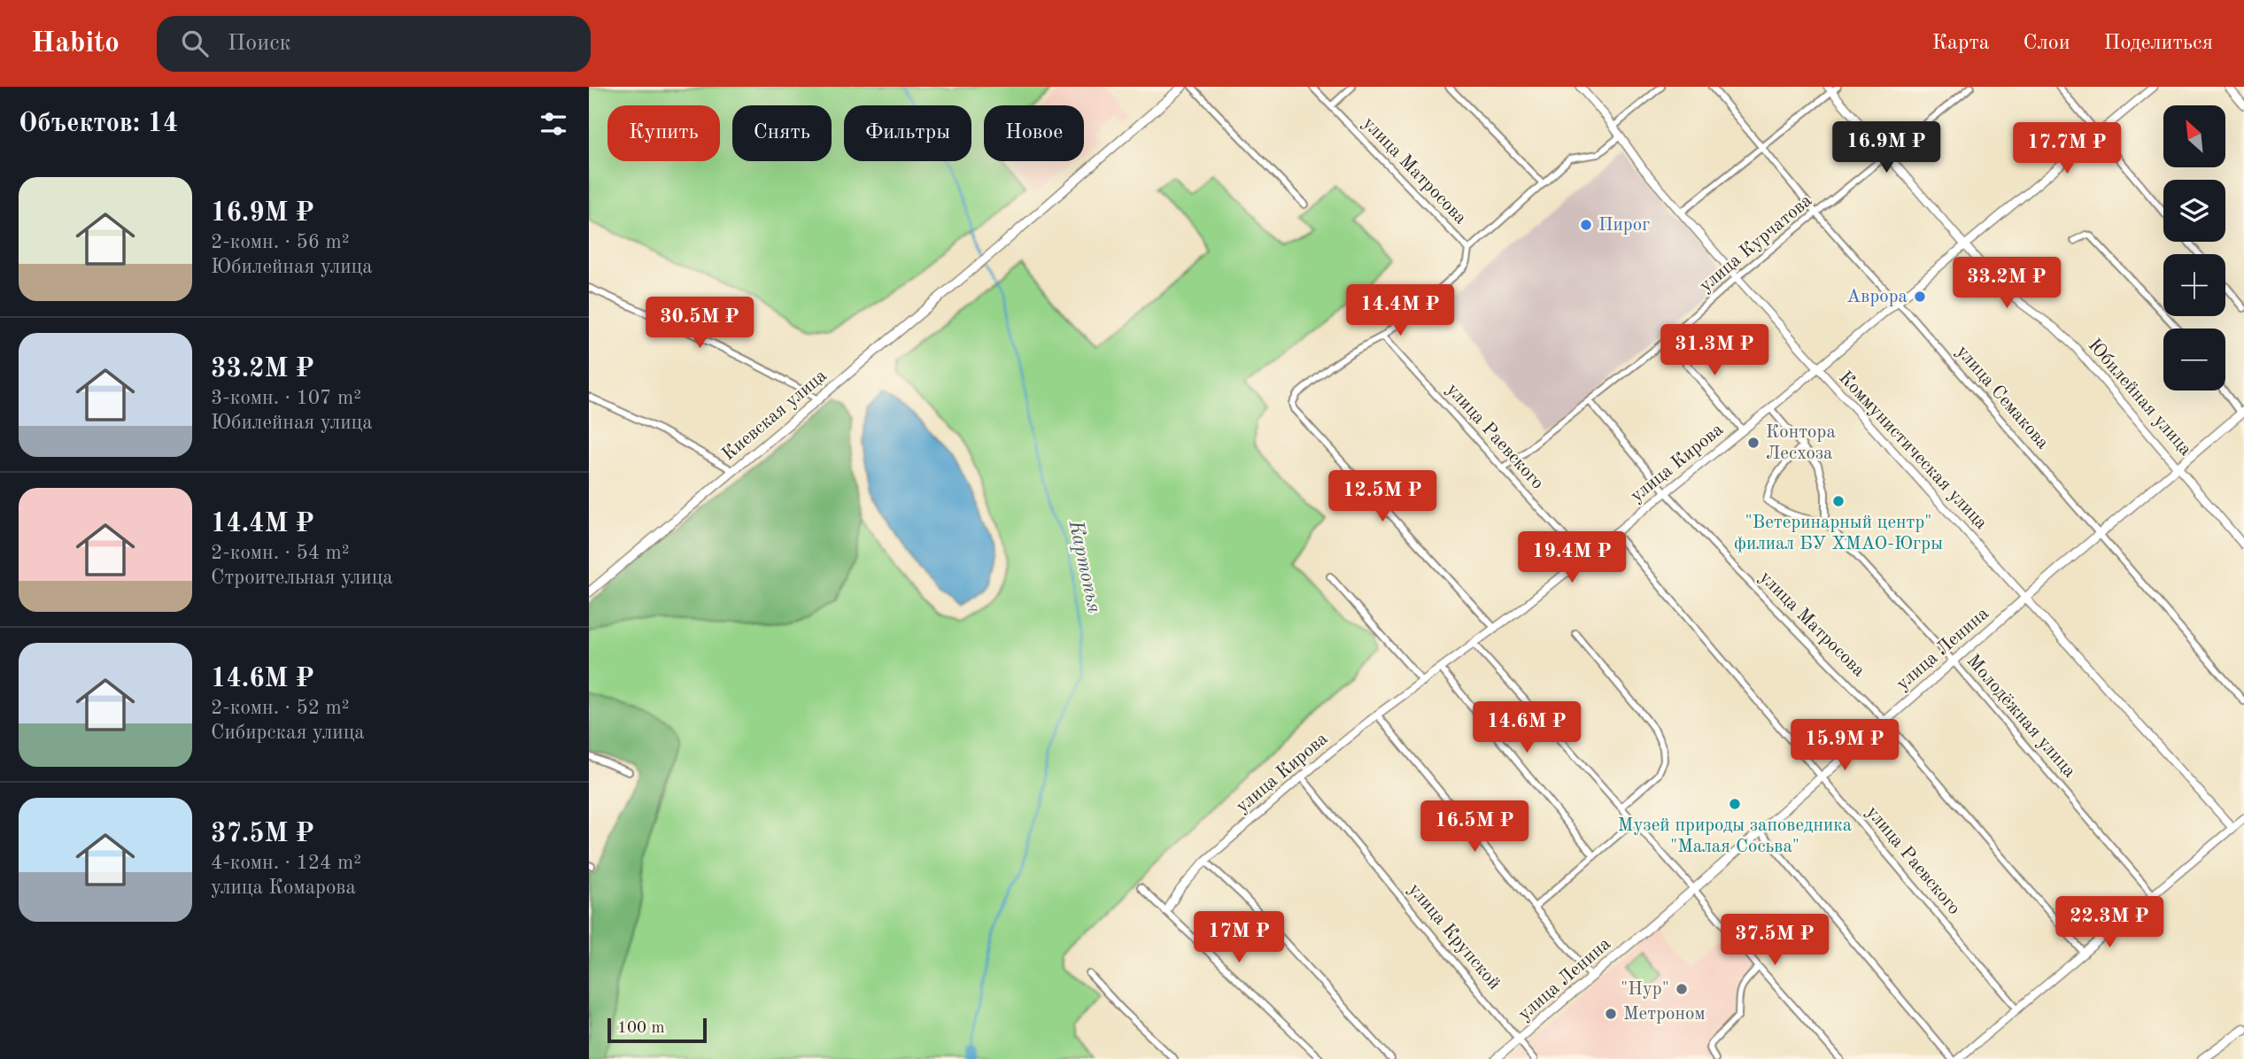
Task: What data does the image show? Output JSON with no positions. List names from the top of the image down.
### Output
{
  "streets": {
    "main road": ["Киевская улица", "улица Ленина"],
    "street": [
      "улица Матросова",
      "улица Курчатова",
      "улица Семакова",
      "Юбилейная улица",
      "улица Раевского",
      "Коммунистическая улица",
      "улица Кирова",
      "Молодёжная улица",
      "улица Крупской"
    ]
  },
  "crossings": [
    ["улица Матросова", "улица Курчатова"],
    ["улица Матросова", "улица Кирова"],
    ["улица Матросова", "улица Ленина"],
    ["улица Курчатова", "улица Семакова"],
    ["улица Курчатова", "Юбилейная улица"],
    ["улица Курчатова", "улица Раевского"],
    ["улица Курчатова", "Коммунистическая улица"],
    ["улица Семакова", "улица Кирова"],
    ["улица Семакова", "улица Ленина"],
    ["Юбилейная улица", "улица Кирова"],
    ["Юбилейная улица", "улица Ленина"],
    ["улица Раевского", "улица Кирова"],
    ["улица Раевского", "улица Ленина"],
    ["Коммунистическая улица", "улица Кирова"],
    ["Коммунистическая улица", "улица Ленина"],
    ["улица Кирова", "улица Крупской"],
    ["улица Ленина", "Молодёжная улица"],
    ["улица Ленина", "улица Крупской"]
  ],
  "water": ["Картопья"],
  "places": [
    "Пирог",
    "Аврора",
    "Контора Лесхоза",
    "\"Ветеринарный центр\" филиал БУ ХМАО-Югры",
    "Музей природы заповедника \"Малая Сосьва\"",
    "\"Нур\"",
    "Метроном"
  ],
  "scale_bar": "100 m",
  "north": "top left",
  "page": {
    "header": "Habito",
    "search": "Поиск",
    "nav": ["Карта", "Слои", "Поделиться"],
    "heading": "Объектов: 14",
    "map_buttons": ["+", "−"],
    "chip": [
      "Купить",
      "Снять",
      "Фильтры",
      "Новое"
    ],
    "price": [
      "16.9M ₽",
      "17.7M ₽",
      "33.2M ₽",
      "14.4M ₽",
      "30.5M ₽",
      "31.3M ₽",
      "12.5M ₽",
      "19.4M ₽",
      "14.6M ₽",
      "15.9M ₽",
      "16.5M ₽",
      "22.3M ₽",
      "17M ₽",
      "37.5M ₽"
    ],
    "list": [
      {
        "name": "16.9M ₽",
        "note": "2-комн. · 56 m² · Юбилейная улица"
      },
      {
        "name": "33.2M ₽",
        "note": "3-комн. · 107 m² · Юбилейная улица"
      },
      {
        "name": "14.4M ₽",
        "note": "2-комн. · 54 m² · Строительная улица"
      },
      {
        "name": "14.6M ₽",
        "note": "2-комн. · 52 m² · Сибирская улица"
      },
      {
        "name": "37.5M ₽",
        "note": "4-комн. · 124 m² · улица Комарова"
      }
    ],
    "scale": "100 m"
  }
}
